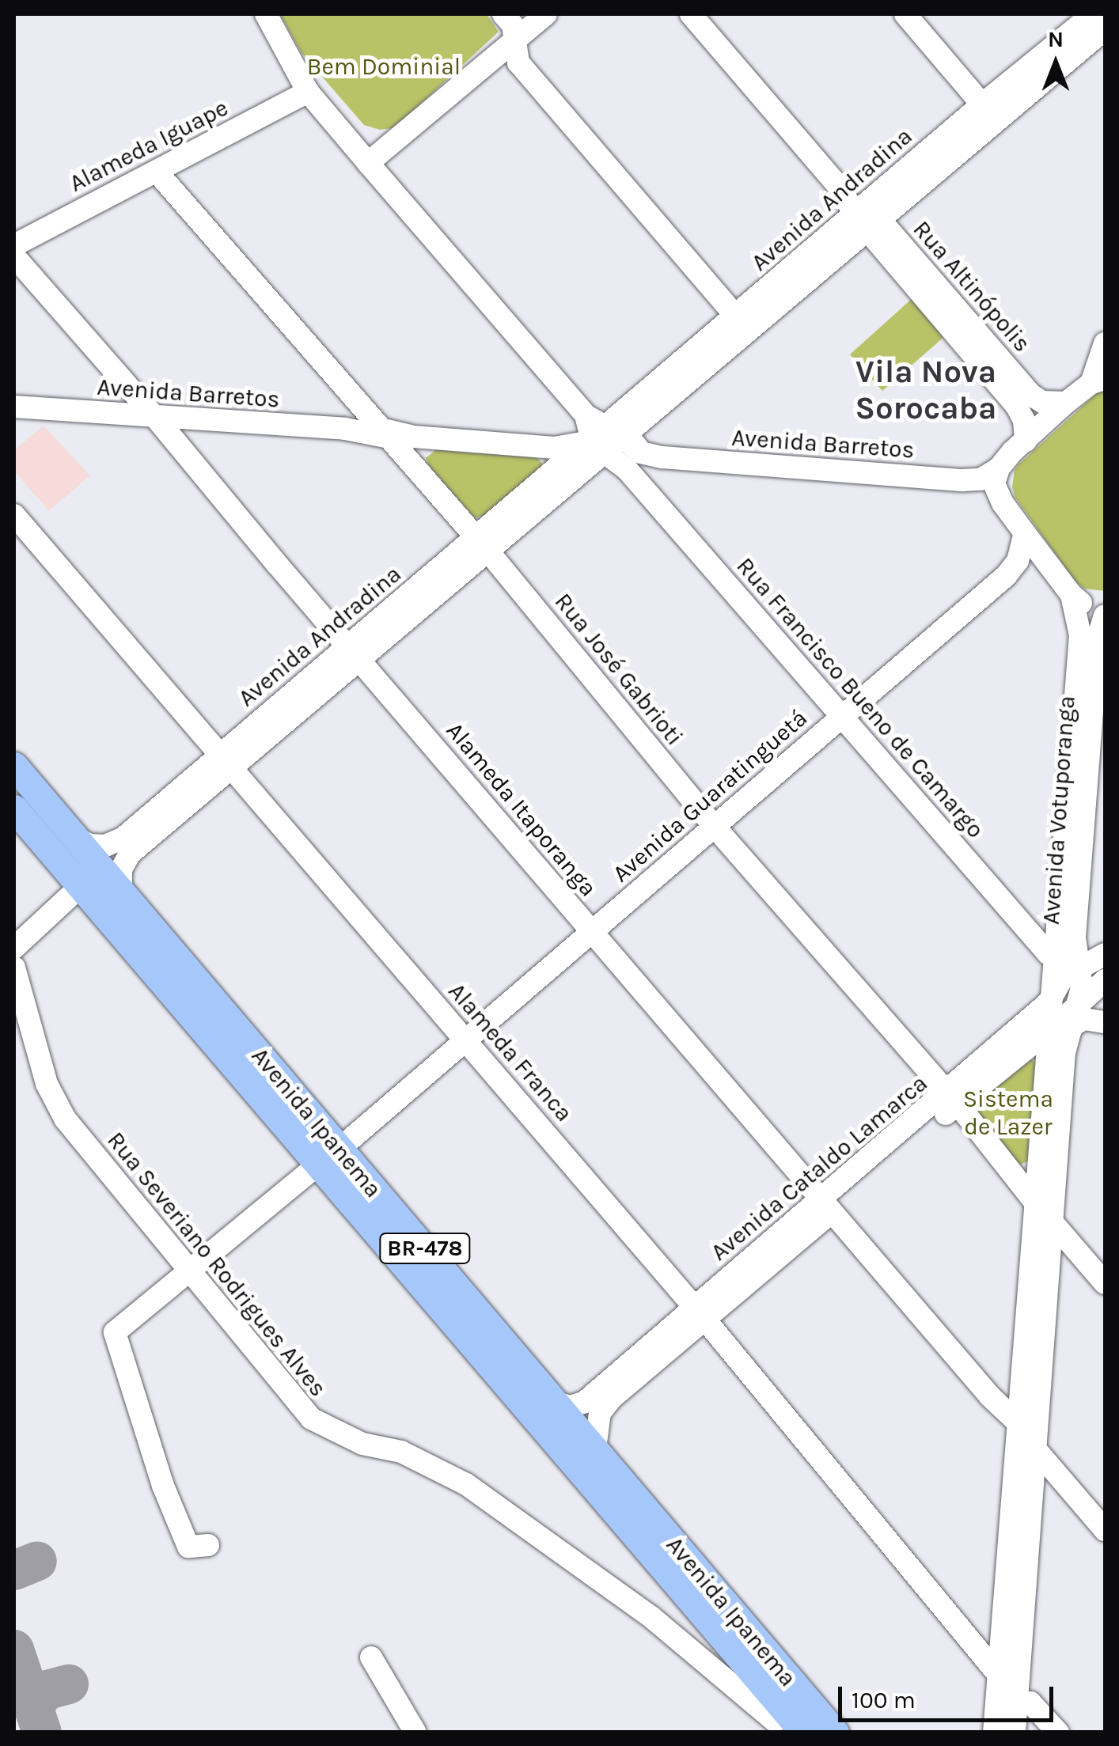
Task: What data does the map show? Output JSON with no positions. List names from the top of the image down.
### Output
{
  "streets": {
    "main road": ["Avenida Ipanema", "BR-478"],
    "street": [
      "Alameda Iguape",
      "Avenida Andradina",
      "Rua Altinópolis",
      "Avenida Barretos",
      "Rua José Gabrioti",
      "Rua Francisco Bueno de Camargo",
      "Avenida Guaratinguetá",
      "Alameda Itaporanga",
      "Avenida Votuporanga",
      "Alameda Franca",
      "Avenida Cataldo Lamarca",
      "Rua Severiano Rodrigues Alves"
    ]
  },
  "crossings": [
    ["Alameda Iguape", "Rua José Gabrioti"],
    ["Alameda Iguape", "Rua Francisco Bueno de Camargo"],
    ["Avenida Andradina", "Rua Altinópolis"],
    ["Avenida Andradina", "Avenida Barretos"],
    ["Avenida Andradina", "Rua José Gabrioti"],
    ["Avenida Andradina", "Rua Francisco Bueno de Camargo"],
    ["Avenida Andradina", "Alameda Itaporanga"],
    ["Avenida Andradina", "Alameda Franca"],
    ["Avenida Andradina", "Avenida Ipanema"],
    ["Avenida Barretos", "Rua José Gabrioti"],
    ["Avenida Barretos", "Rua Francisco Bueno de Camargo"],
    ["Avenida Barretos", "Alameda Itaporanga"],
    ["Rua José Gabrioti", "Avenida Guaratinguetá"],
    ["Rua José Gabrioti", "Avenida Votuporanga"],
    ["Rua José Gabrioti", "Avenida Cataldo Lamarca"],
    ["Rua Francisco Bueno de Camargo", "Avenida Guaratinguetá"],
    ["Rua Francisco Bueno de Camargo", "Avenida Votuporanga"],
    ["Avenida Guaratinguetá", "Alameda Itaporanga"],
    ["Avenida Guaratinguetá", "Alameda Franca"],
    ["Avenida Guaratinguetá", "Avenida Ipanema"],
    ["Avenida Guaratinguetá", "Rua Severiano Rodrigues Alves"],
    ["Alameda Itaporanga", "Avenida Votuporanga"],
    ["Alameda Itaporanga", "Avenida Cataldo Lamarca"],
    ["Avenida Votuporanga", "Alameda Franca"],
    ["Avenida Votuporanga", "Avenida Cataldo Lamarca"],
    ["Alameda Franca", "Avenida Cataldo Lamarca"],
    ["Avenida Ipanema", "Avenida Cataldo Lamarca"],
    ["Avenida Ipanema", "Rua Severiano Rodrigues Alves"]
  ],
  "districts": ["Vila Nova Sorocaba"],
  "parks": ["Bem Dominial", "Sistema de Lazer"],
  "scale_bar": "100 m",
  "north": "top"
}
